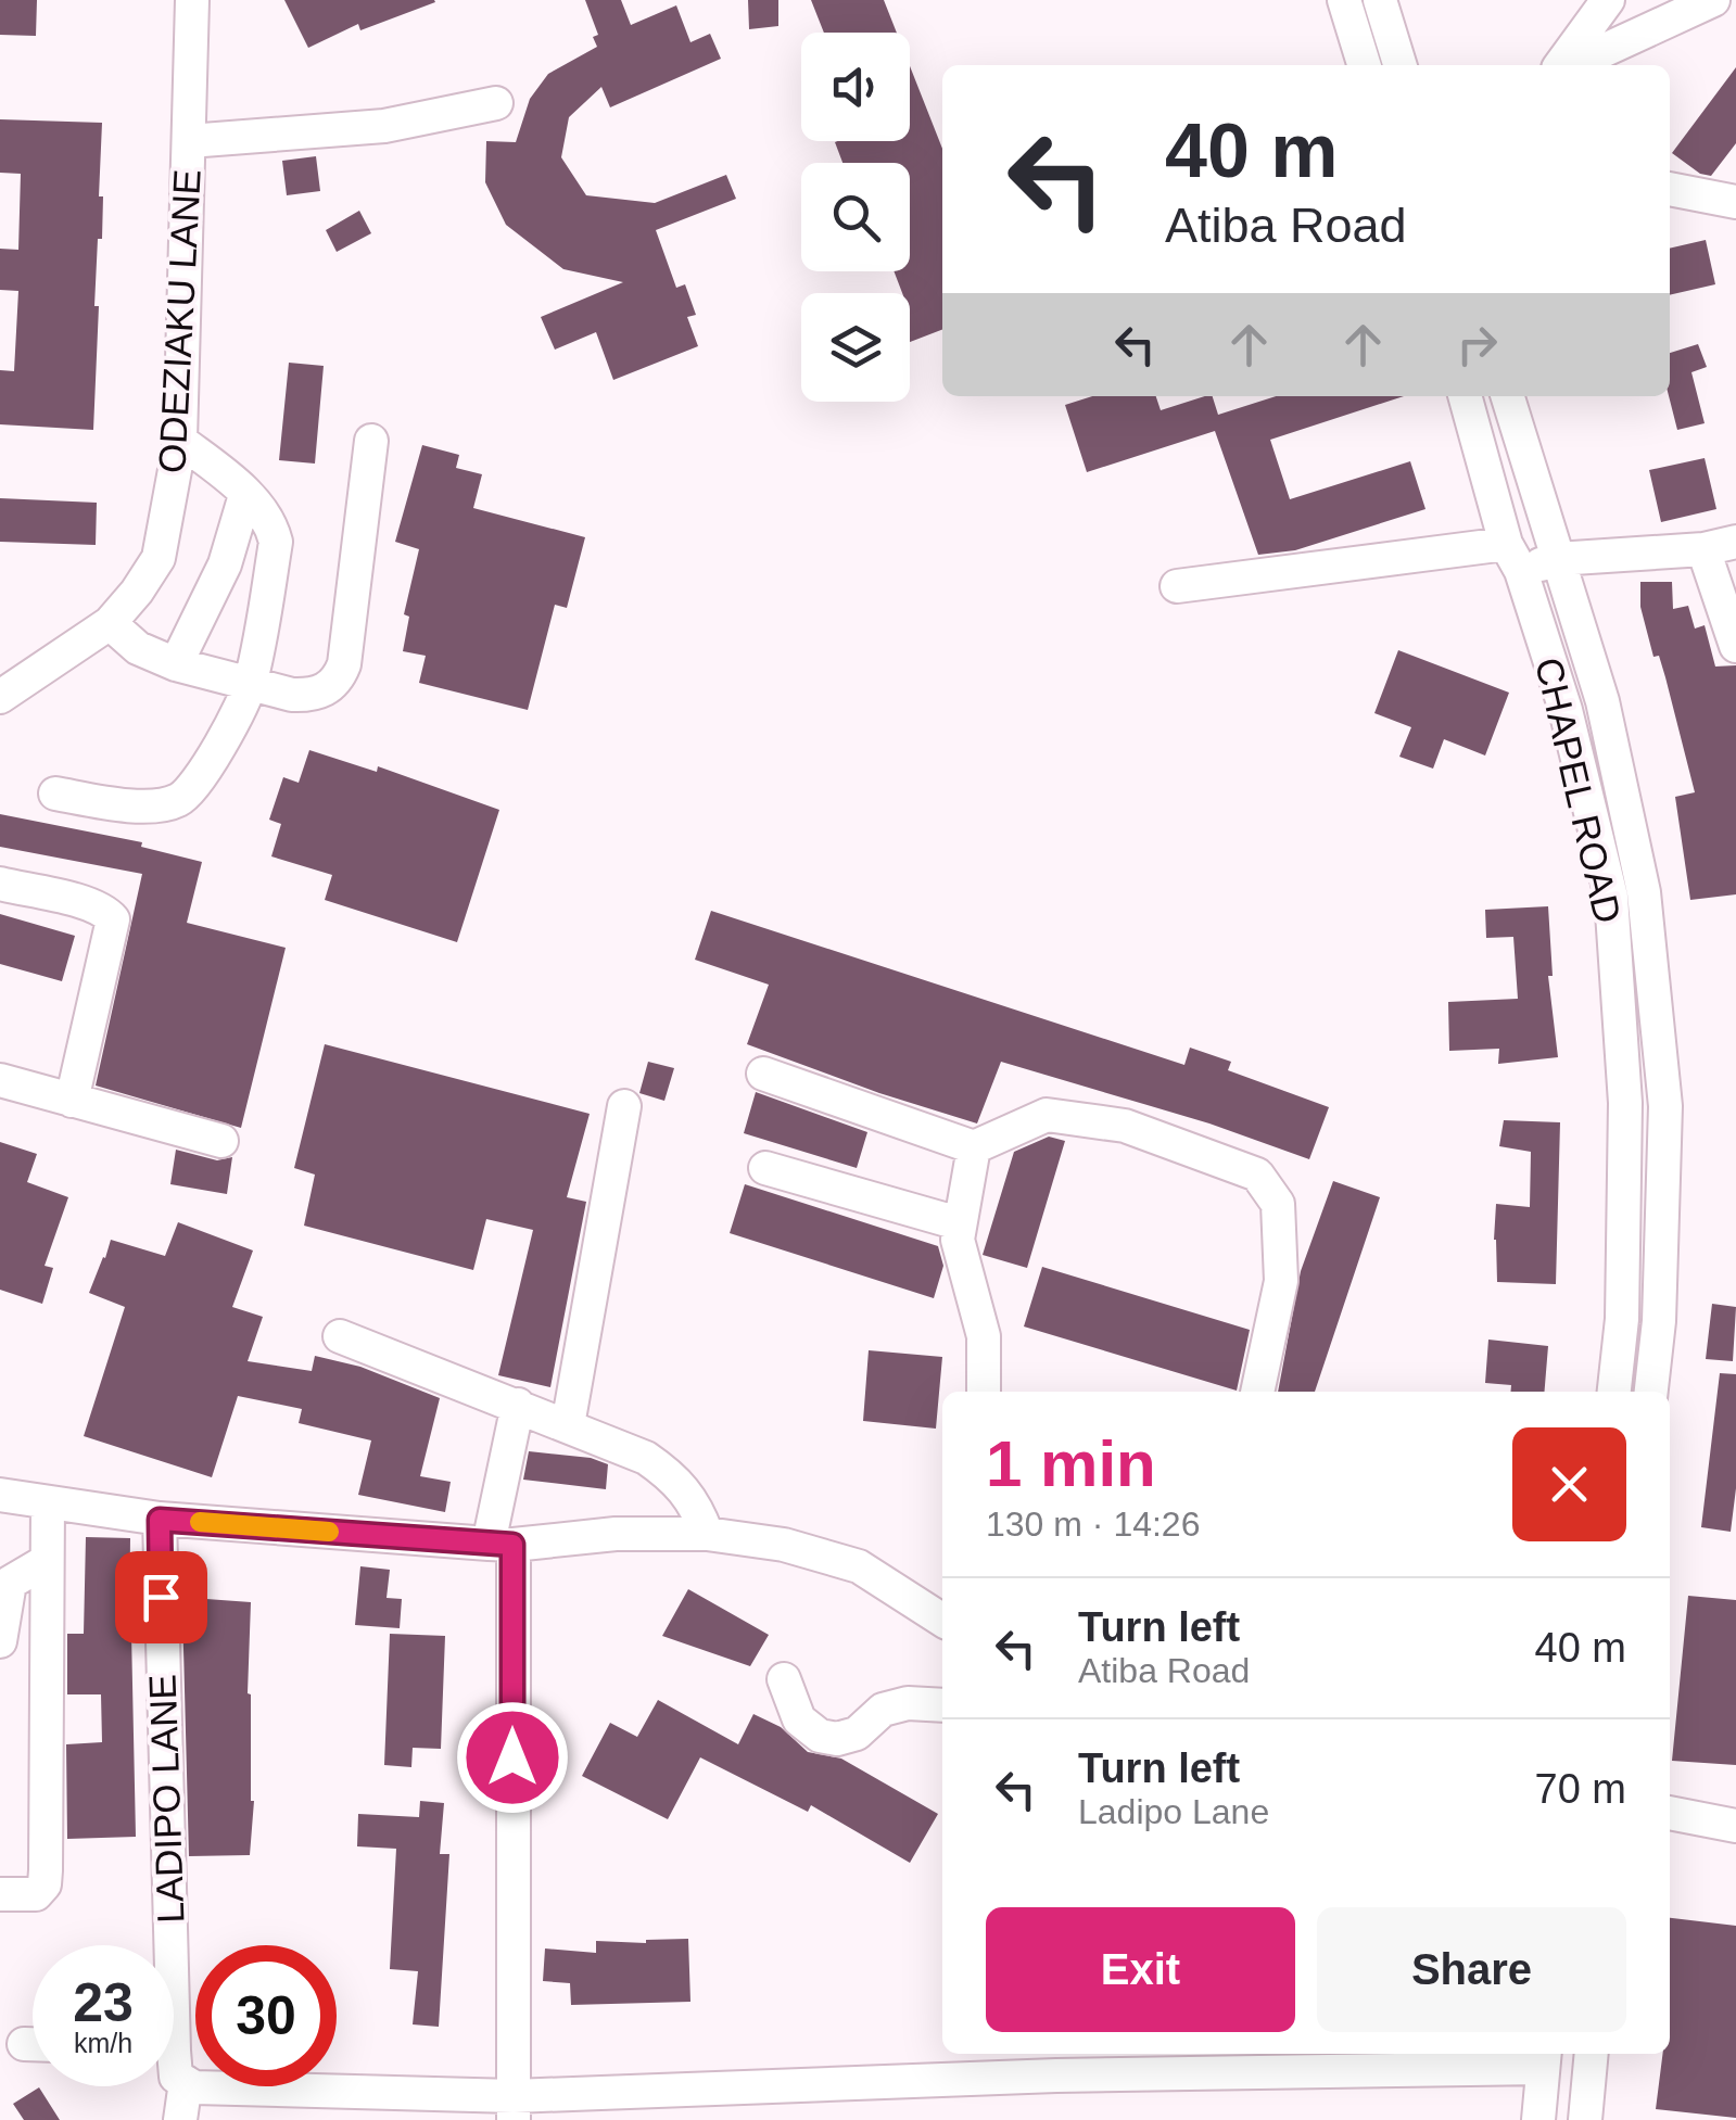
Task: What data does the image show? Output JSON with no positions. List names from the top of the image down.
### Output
{
  "streets": {
    "street": ["ODEZIAKU LANE", "CHAPEL ROAD", "LADIPO LANE"]
  },
  "page": {
    "turn": ["40 m", "Atiba Road"],
    "heading": ["1 min", "130 m · 14:26"],
    "list": [
      {
        "name": "Turn left",
        "note": "Atiba Road",
        "value": "40 m"
      },
      {
        "name": "Turn left",
        "note": "Ladipo Lane",
        "value": "70 m"
      }
    ],
    "buttons": ["Exit", "Share"],
    "speed": "23 km/h",
    "limit": "30"
  }
}
